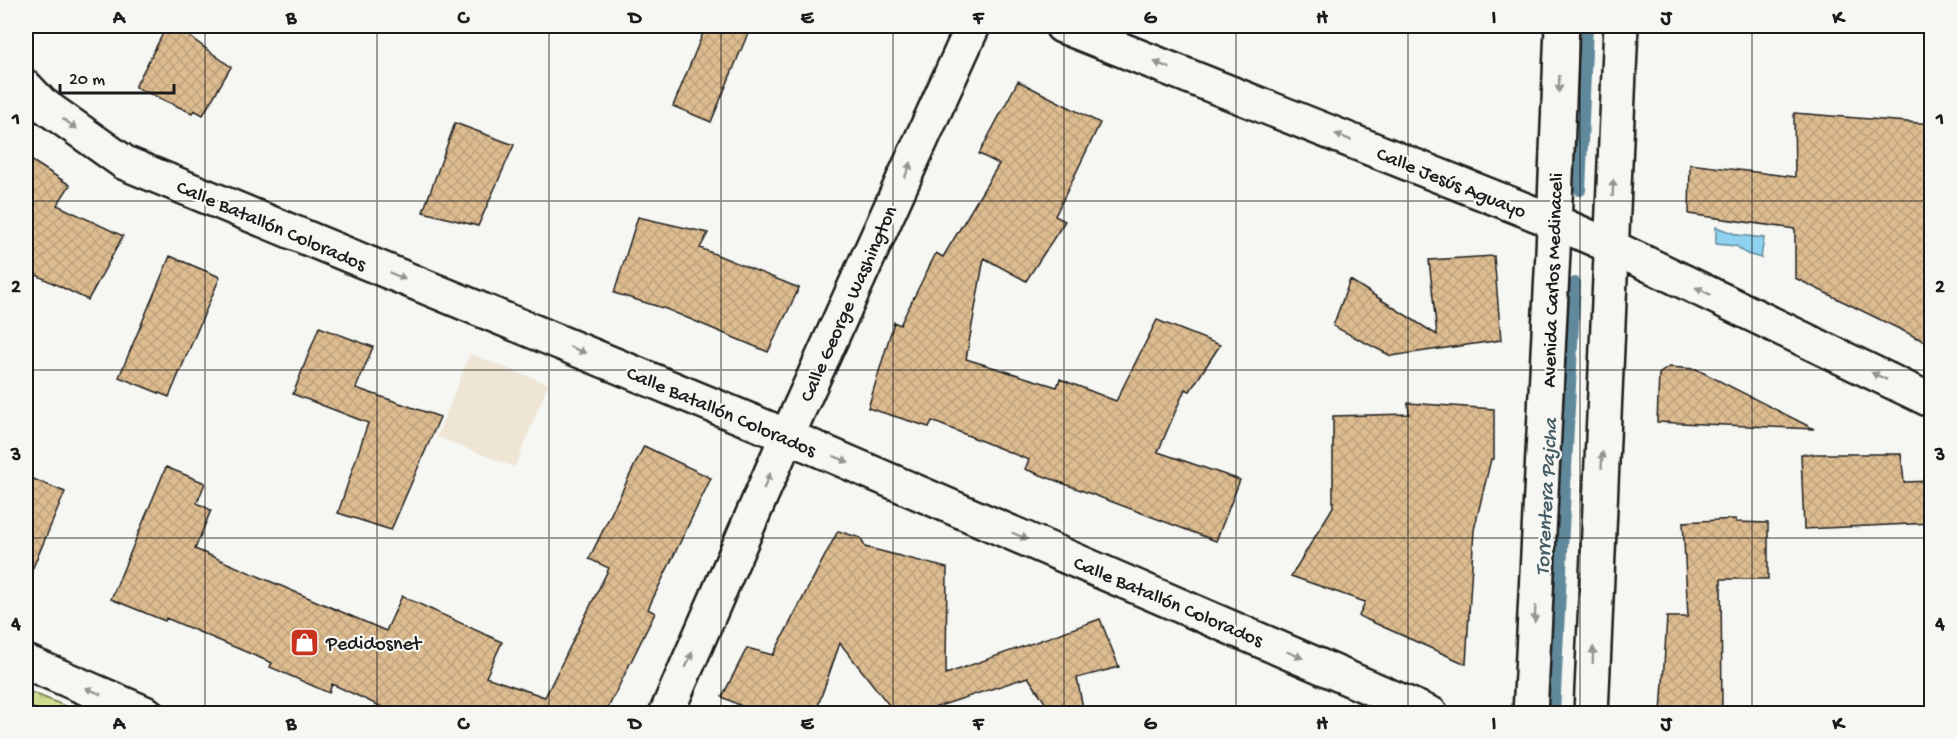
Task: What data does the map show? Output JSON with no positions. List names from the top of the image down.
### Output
{
  "streets": {
    "street": [
      "Calle Jesús Aguayo",
      "Calle Batallón Colorados",
      "Avenida Carlos Medinaceli",
      "Calle George Washington"
    ]
  },
  "crossings": [
    ["Calle Jesús Aguayo", "Avenida Carlos Medinaceli"],
    ["Calle Batallón Colorados", "Calle George Washington"]
  ],
  "one_way": ["Calle Jesús Aguayo", "Calle Batallón Colorados", "Calle George Washington"],
  "water": ["Torrentera Pajcha"],
  "places": {
    "shop": ["Pedidosnet"]
  },
  "scale_bar": "20 m",
  "grid": {
    "columns": [
      "A",
      "B",
      "C",
      "D",
      "E",
      "F",
      "G",
      "H",
      "I",
      "J",
      "K"
    ],
    "rows": [
      "1",
      "2",
      "3",
      "4"
    ]
  }
}
